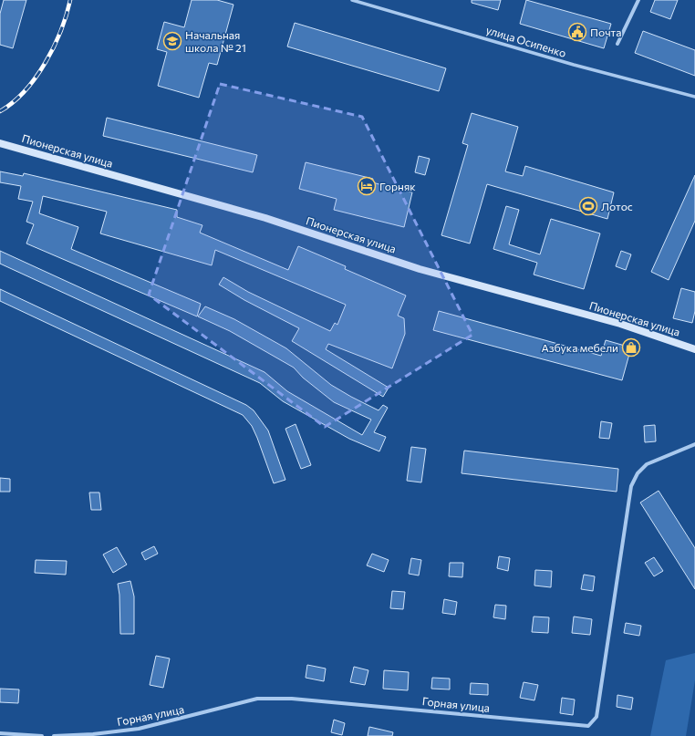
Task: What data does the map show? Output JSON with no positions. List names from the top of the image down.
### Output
{
  "streets": {
    "main road": ["Пионерская улица"],
    "street": ["улица Осипенко", "Горная улица"]
  },
  "places": {
    "public building": ["Почта"],
    "school or university": ["Начальная школа № 21"],
    "hotel": ["Горняк"],
    "sports": ["Лотос"],
    "shop": ["Азбука мебели"]
  }
}
